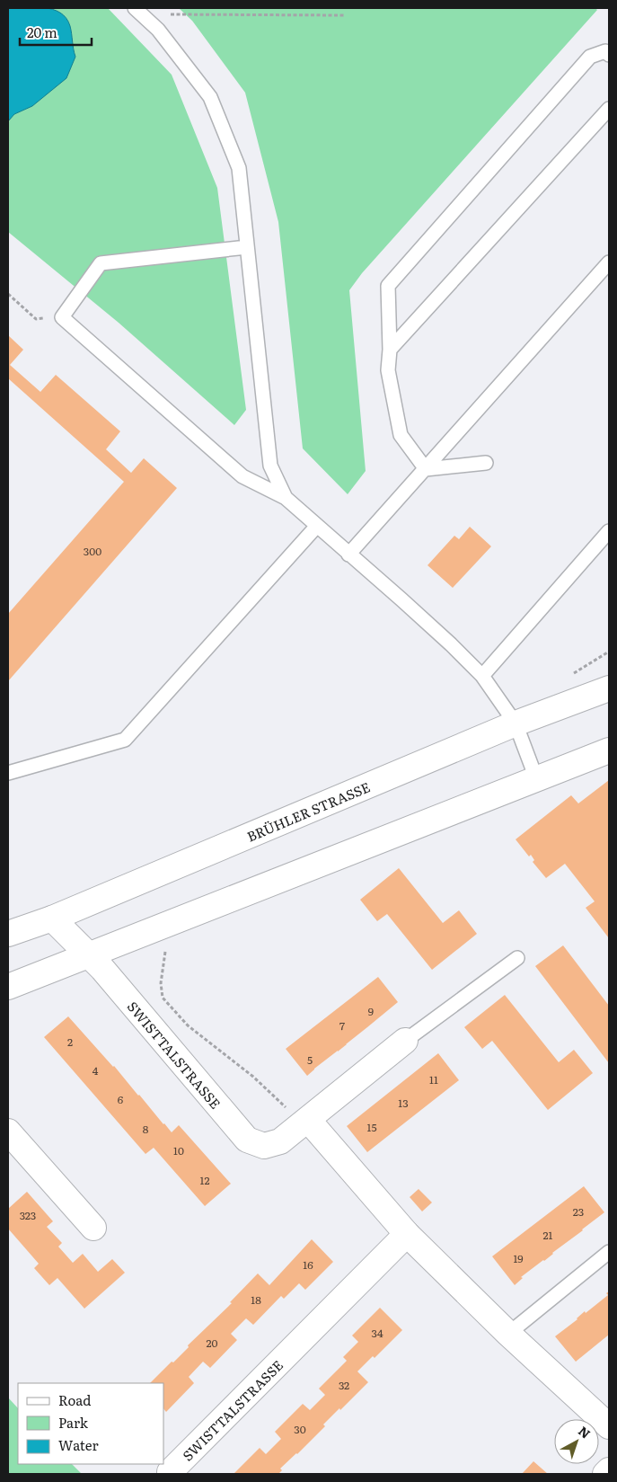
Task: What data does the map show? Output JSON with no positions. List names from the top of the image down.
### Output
{
  "streets": {
    "street": ["BRÜHLER STRASSE", "SWISTTALSTRASSE"]
  },
  "crossings": [
    ["BRÜHLER STRASSE", "SWISTTALSTRASSE"]
  ],
  "house_numbers": [
    "300",
    "9",
    "7",
    "2",
    "5",
    "4",
    "11",
    "6",
    "13",
    "15",
    "8",
    "10",
    "12",
    "23",
    "323",
    "21",
    "19",
    "16",
    "18",
    "34",
    "20",
    "32",
    "30"
  ],
  "legend": ["Road", "Park", "Water"],
  "scale_bar": "20 m",
  "north": "top right"
}
